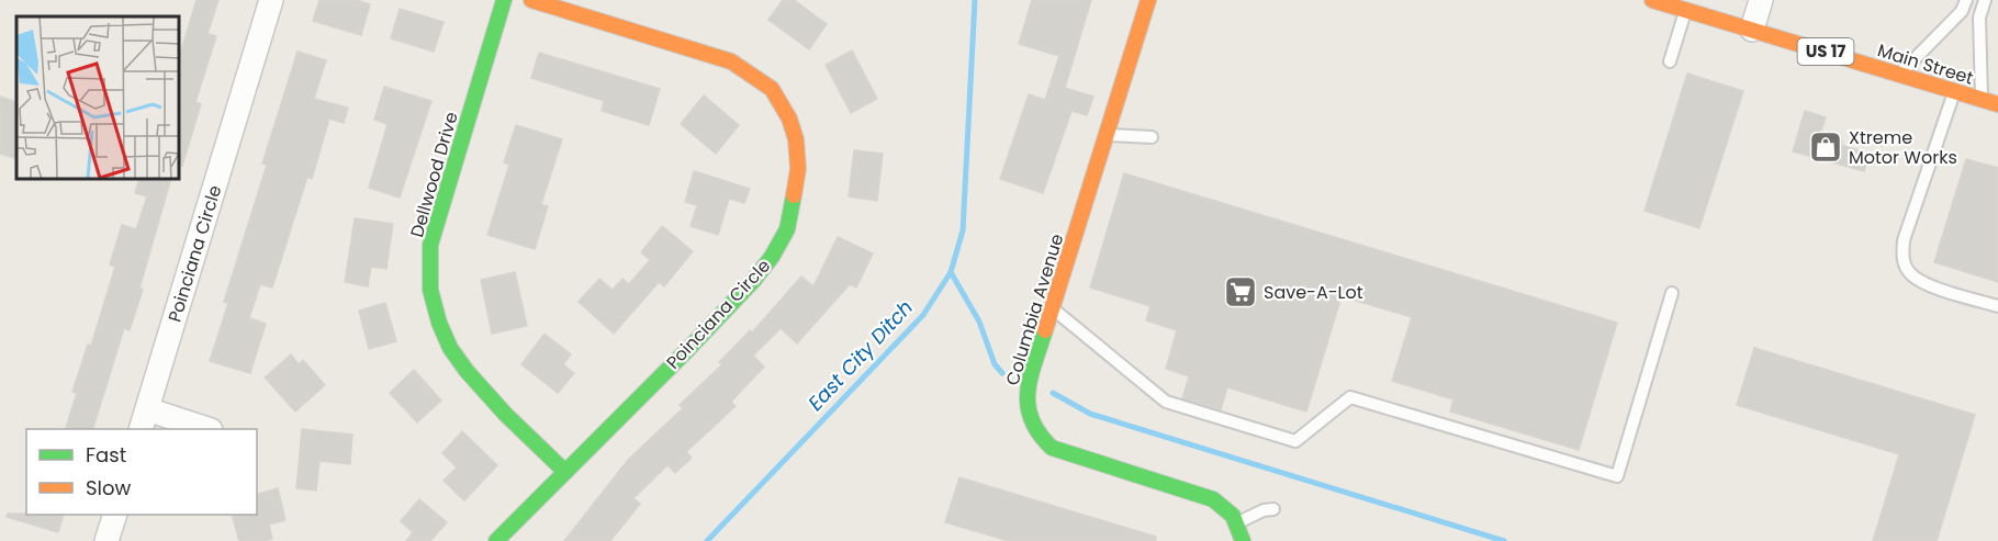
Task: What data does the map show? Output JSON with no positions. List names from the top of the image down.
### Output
{
  "streets": {
    "street": [
      "US 17",
      "Main Street",
      "Dellwood Drive",
      "Poinciana Circle",
      "Columbia Avenue"
    ]
  },
  "crossings": [
    ["Dellwood Drive", "Poinciana Circle"]
  ],
  "water": ["East City Ditch"],
  "places": {
    "shop": ["Xtreme Motor Works"],
    "supermarket": ["Save-A-Lot"]
  },
  "legend": ["Fast", "Slow"]
}
